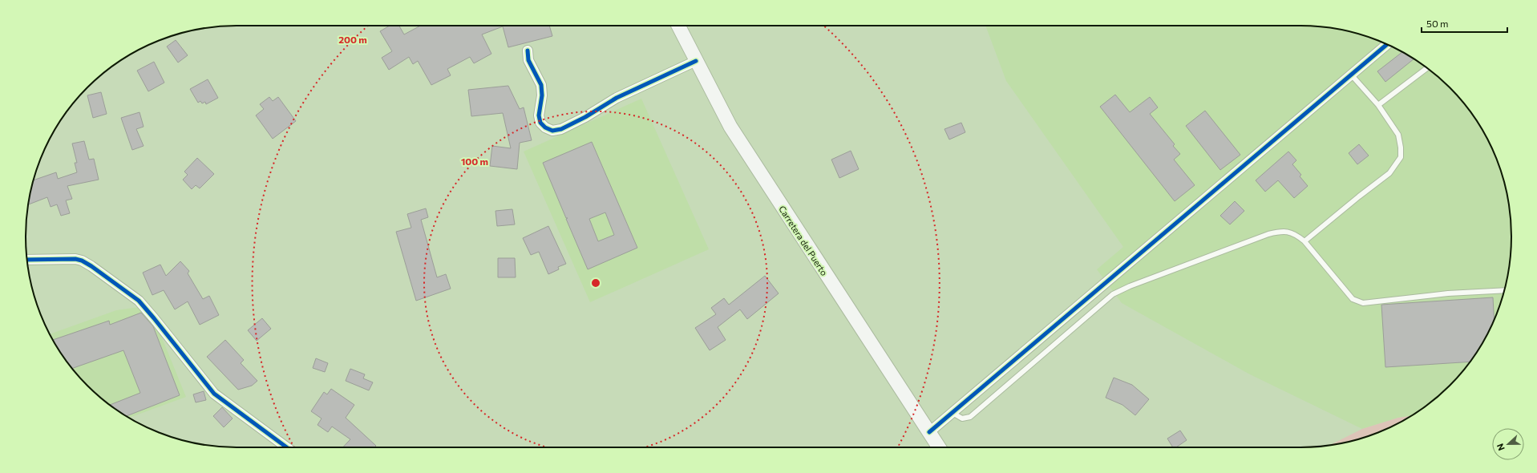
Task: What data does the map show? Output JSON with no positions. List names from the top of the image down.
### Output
{
  "streets": {
    "main road": ["Carretera del Puerto"]
  },
  "scale_bar": "50 m",
  "north": "left",
  "rings": ["200 m", "100 m"]
}
